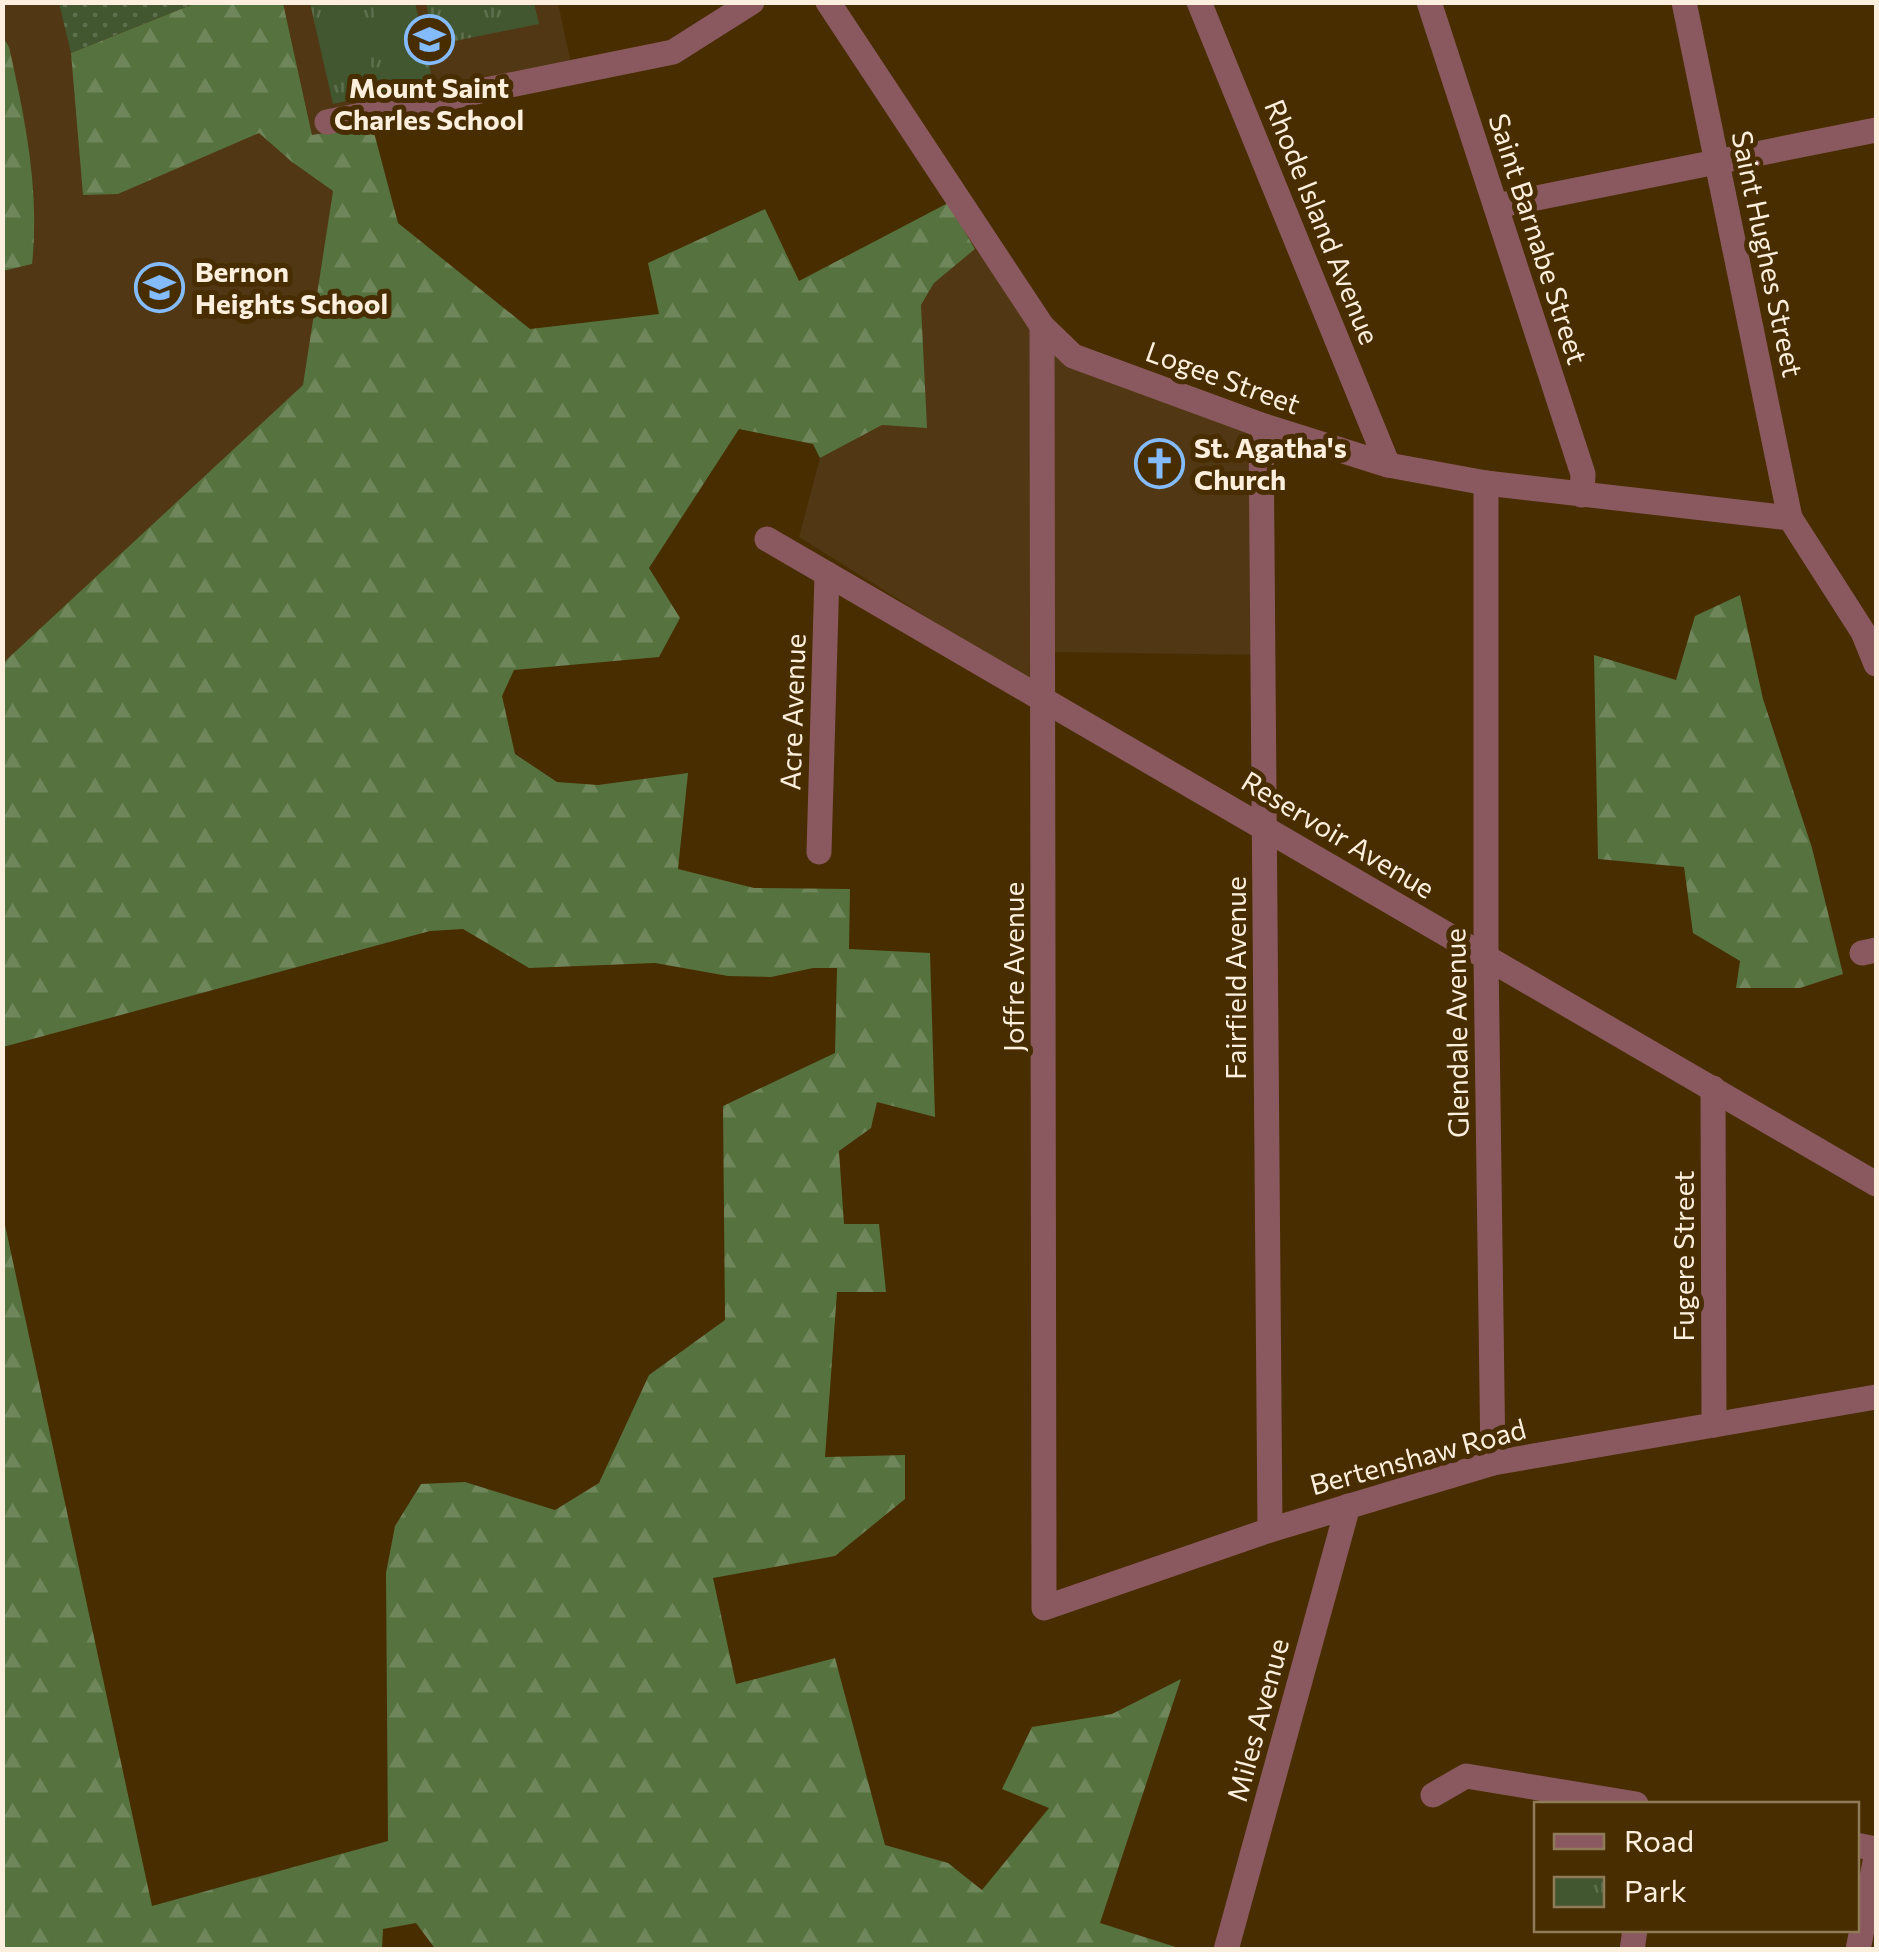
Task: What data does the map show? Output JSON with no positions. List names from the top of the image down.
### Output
{
  "streets": {
    "street": [
      "Rhode Island Avenue",
      "Saint Barnabe Street",
      "Saint Hughes Street",
      "Logee Street",
      "Acre Avenue",
      "Reservoir Avenue",
      "Joffre Avenue",
      "Fairfield Avenue",
      "Glendale Avenue",
      "Fugere Street",
      "Bertenshaw Road",
      "Miles Avenue"
    ]
  },
  "crossings": [
    ["Rhode Island Avenue", "Logee Street"],
    ["Saint Barnabe Street", "Logee Street"],
    ["Saint Hughes Street", "Logee Street"],
    ["Logee Street", "Joffre Avenue"],
    ["Logee Street", "Fairfield Avenue"],
    ["Logee Street", "Glendale Avenue"],
    ["Acre Avenue", "Reservoir Avenue"],
    ["Reservoir Avenue", "Joffre Avenue"],
    ["Reservoir Avenue", "Fairfield Avenue"],
    ["Reservoir Avenue", "Glendale Avenue"],
    ["Reservoir Avenue", "Fugere Street"],
    ["Joffre Avenue", "Bertenshaw Road"],
    ["Fairfield Avenue", "Bertenshaw Road"],
    ["Glendale Avenue", "Bertenshaw Road"],
    ["Fugere Street", "Bertenshaw Road"],
    ["Bertenshaw Road", "Miles Avenue"]
  ],
  "places": {
    "school or university": ["Mount Saint Charles School", "Bernon Heights School"],
    "church": ["St. Agatha's Church"]
  },
  "legend": ["Road", "Park"]
}
